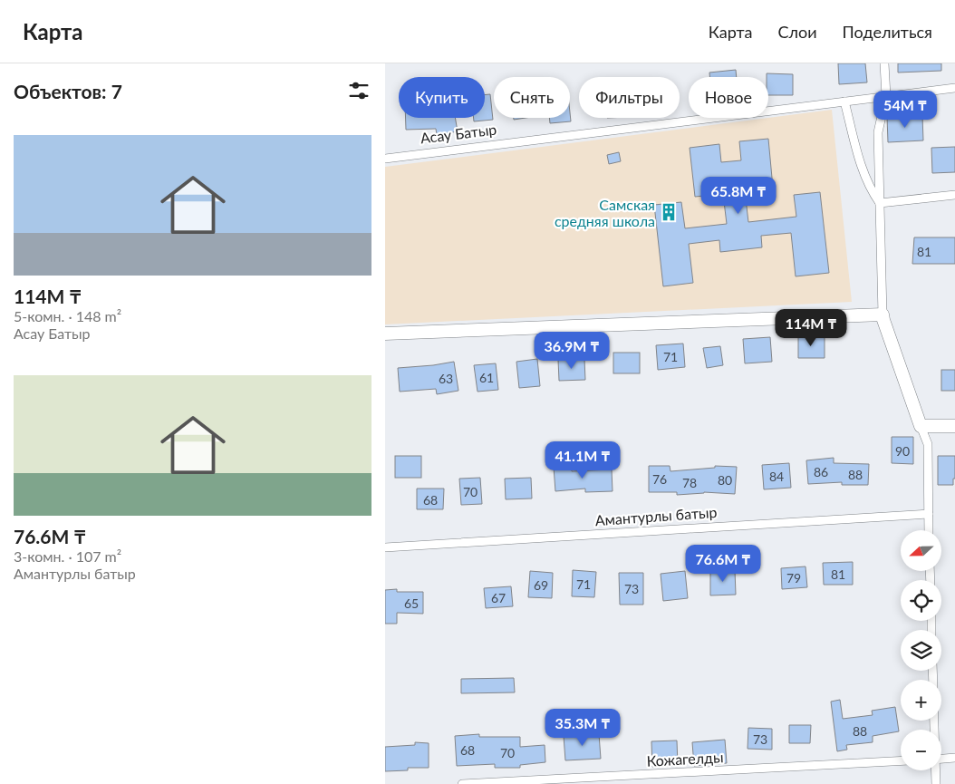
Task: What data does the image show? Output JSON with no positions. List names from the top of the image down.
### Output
{
  "streets": {
    "street": ["Асау Батыр", "Амантурлы батыр", "Кожагелды"]
  },
  "places": {
    "building": ["Самская средняя школа"]
  },
  "house_numbers": [
    "81",
    "71",
    "61",
    "63",
    "90",
    "86",
    "88",
    "84",
    "76",
    "80",
    "78",
    "70",
    "68",
    "81",
    "79",
    "71",
    "69",
    "73",
    "67",
    "65",
    "88",
    "73",
    "68",
    "70"
  ],
  "north": "left",
  "page": {
    "header": "Карта",
    "nav": ["Карта", "Слои", "Поделиться"],
    "heading": "Объектов: 7",
    "chip": [
      "Купить",
      "Снять",
      "Фильтры",
      "Новое"
    ],
    "price": [
      "54M ₸",
      "65.8M ₸",
      "114M ₸",
      "36.9M ₸",
      "41.1M ₸",
      "76.6M ₸",
      "35.3M ₸"
    ],
    "list": [
      {
        "name": "114M ₸",
        "note": "5-комн. · 148 m² · Асау Батыр"
      },
      {
        "name": "76.6M ₸",
        "note": "3-комн. · 107 m² · Амантурлы батыр"
      }
    ],
    "map_buttons": ["+", "−"]
  }
}
